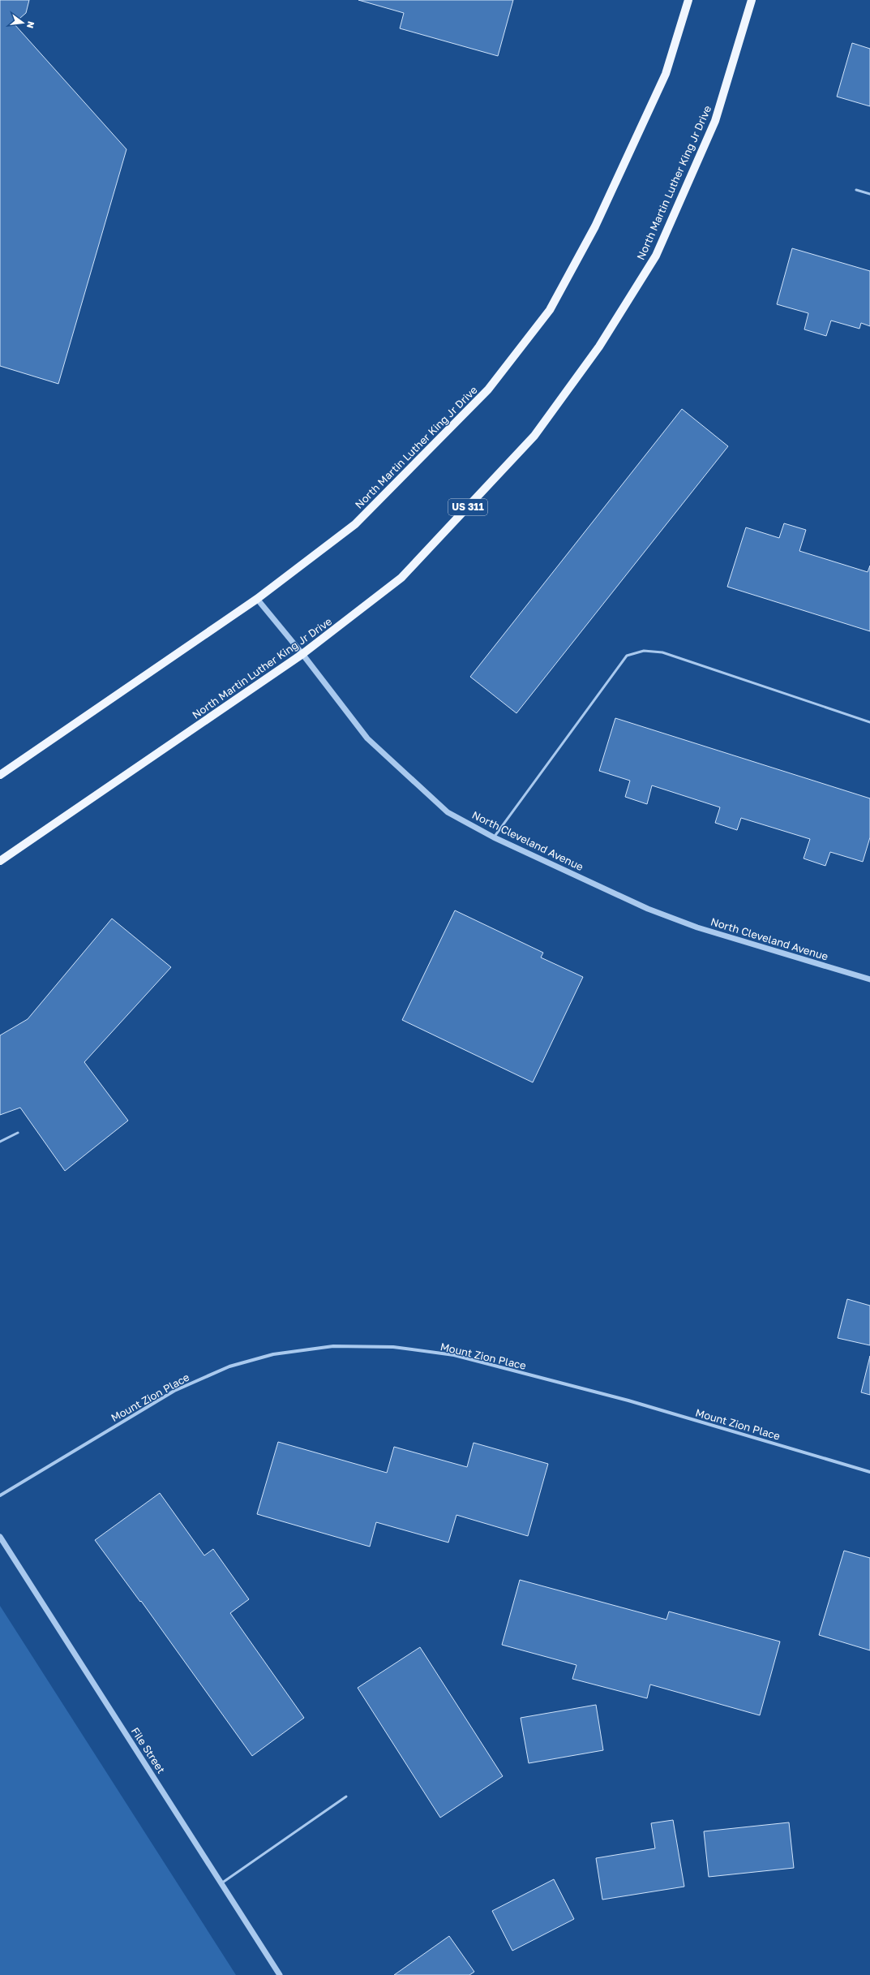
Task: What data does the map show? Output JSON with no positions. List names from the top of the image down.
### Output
{
  "streets": {
    "main road": ["North Martin Luther King Jr Drive", "US 311"],
    "street": ["North Cleveland Avenue", "Mount Zion Place", "File Street"]
  },
  "crossings": [
    ["North Martin Luther King Jr Drive", "North Cleveland Avenue"]
  ],
  "north": "right"
}
